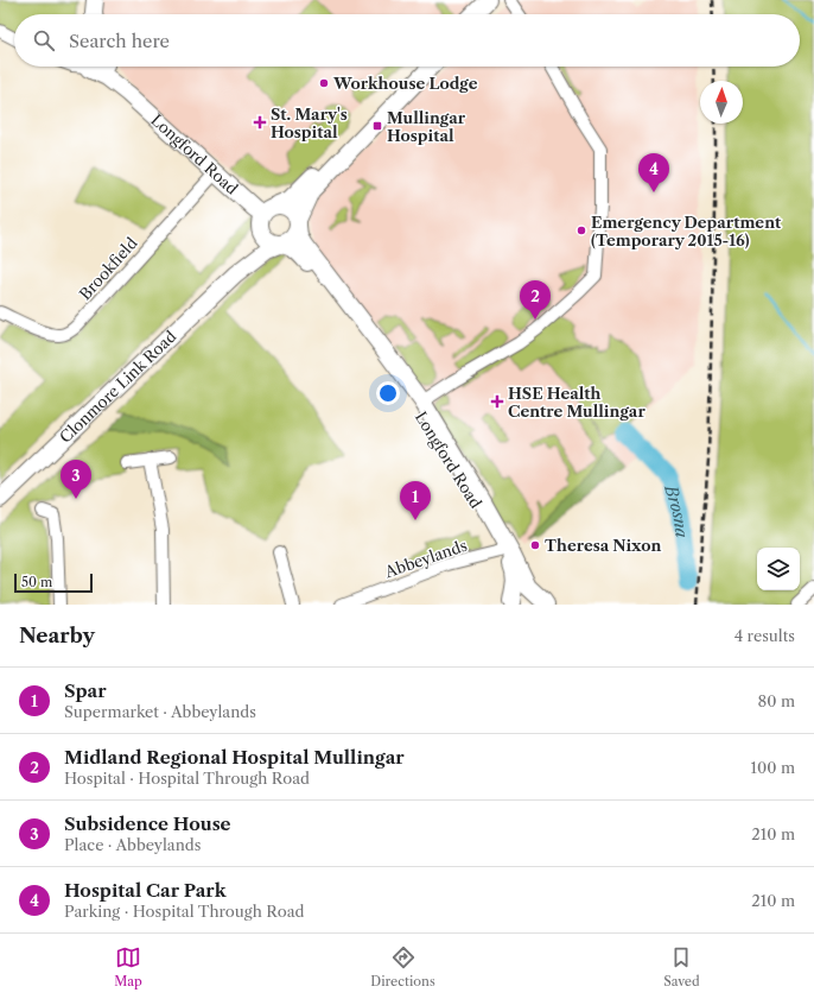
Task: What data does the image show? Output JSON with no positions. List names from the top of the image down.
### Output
{
  "streets": {
    "street": [
      "Longford Road",
      "Brookfield",
      "Clonmore Link Road",
      "Abbeylands"
    ]
  },
  "crossings": [
    ["Longford Road", "Brookfield"],
    ["Longford Road", "Clonmore Link Road"],
    ["Longford Road", "Abbeylands"]
  ],
  "water": ["Brosna"],
  "places": {
    "other": ["Workhouse Lodge", "Emergency Department (Temporary 2015-16)", "Theresa Nixon"],
    "health": ["St. Mary's Hospital", "HSE Health Centre Mullingar"],
    "transit": ["Mullingar Hospital"]
  },
  "scale_bar": "50 m",
  "north": "top",
  "page": {
    "search": "Search here",
    "pins": [
      "4",
      "2",
      "3",
      "1"
    ],
    "scale": "50 m",
    "heading": ["Nearby", "4 results"],
    "list": [
      {
        "mark": "1",
        "name": "Spar",
        "note": "Supermarket · Abbeylands",
        "value": "80 m"
      },
      {
        "mark": "2",
        "name": "Midland Regional Hospital Mullingar",
        "note": "Hospital · Hospital Through Road",
        "value": "100 m"
      },
      {
        "mark": "3",
        "name": "Subsidence House",
        "note": "Place · Abbeylands",
        "value": "210 m"
      },
      {
        "mark": "4",
        "name": "Hospital Car Park",
        "note": "Parking · Hospital Through Road",
        "value": "210 m"
      }
    ],
    "nav": ["Map", "Directions", "Saved"]
  }
}
